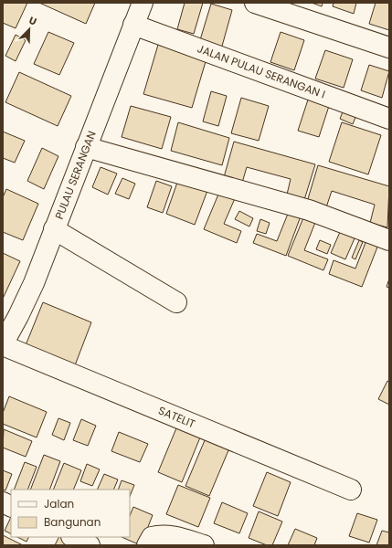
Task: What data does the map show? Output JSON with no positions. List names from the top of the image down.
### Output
{
  "streets": {
    "street": ["JALAN PULAU SERANGAN I", "PULAU SERANGAN", "SATELIT"]
  },
  "crossings": [
    ["JALAN PULAU SERANGAN I", "PULAU SERANGAN"],
    ["PULAU SERANGAN", "SATELIT"]
  ],
  "legend": ["Jalan", "Bangunan"],
  "north": "top right"
}
